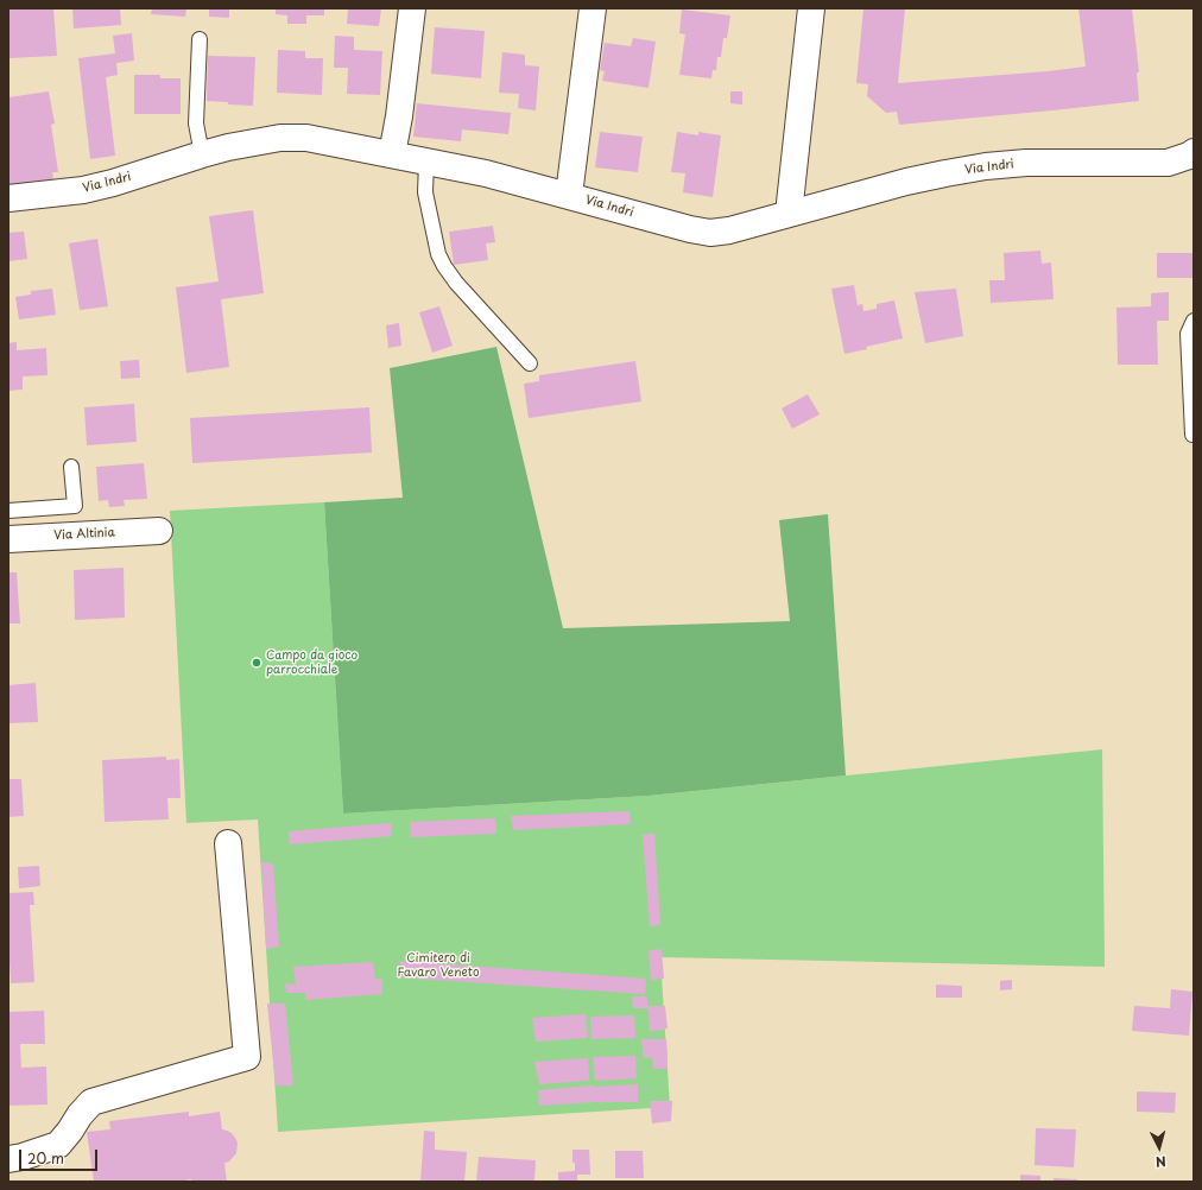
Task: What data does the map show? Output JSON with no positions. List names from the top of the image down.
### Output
{
  "streets": {
    "street": ["Via Indri", "Via Altinia"]
  },
  "parks": ["Cimitero di Favaro Veneto"],
  "places": ["Campo da gioco parrocchiale"],
  "scale_bar": "20 m",
  "north": "bottom"
}
